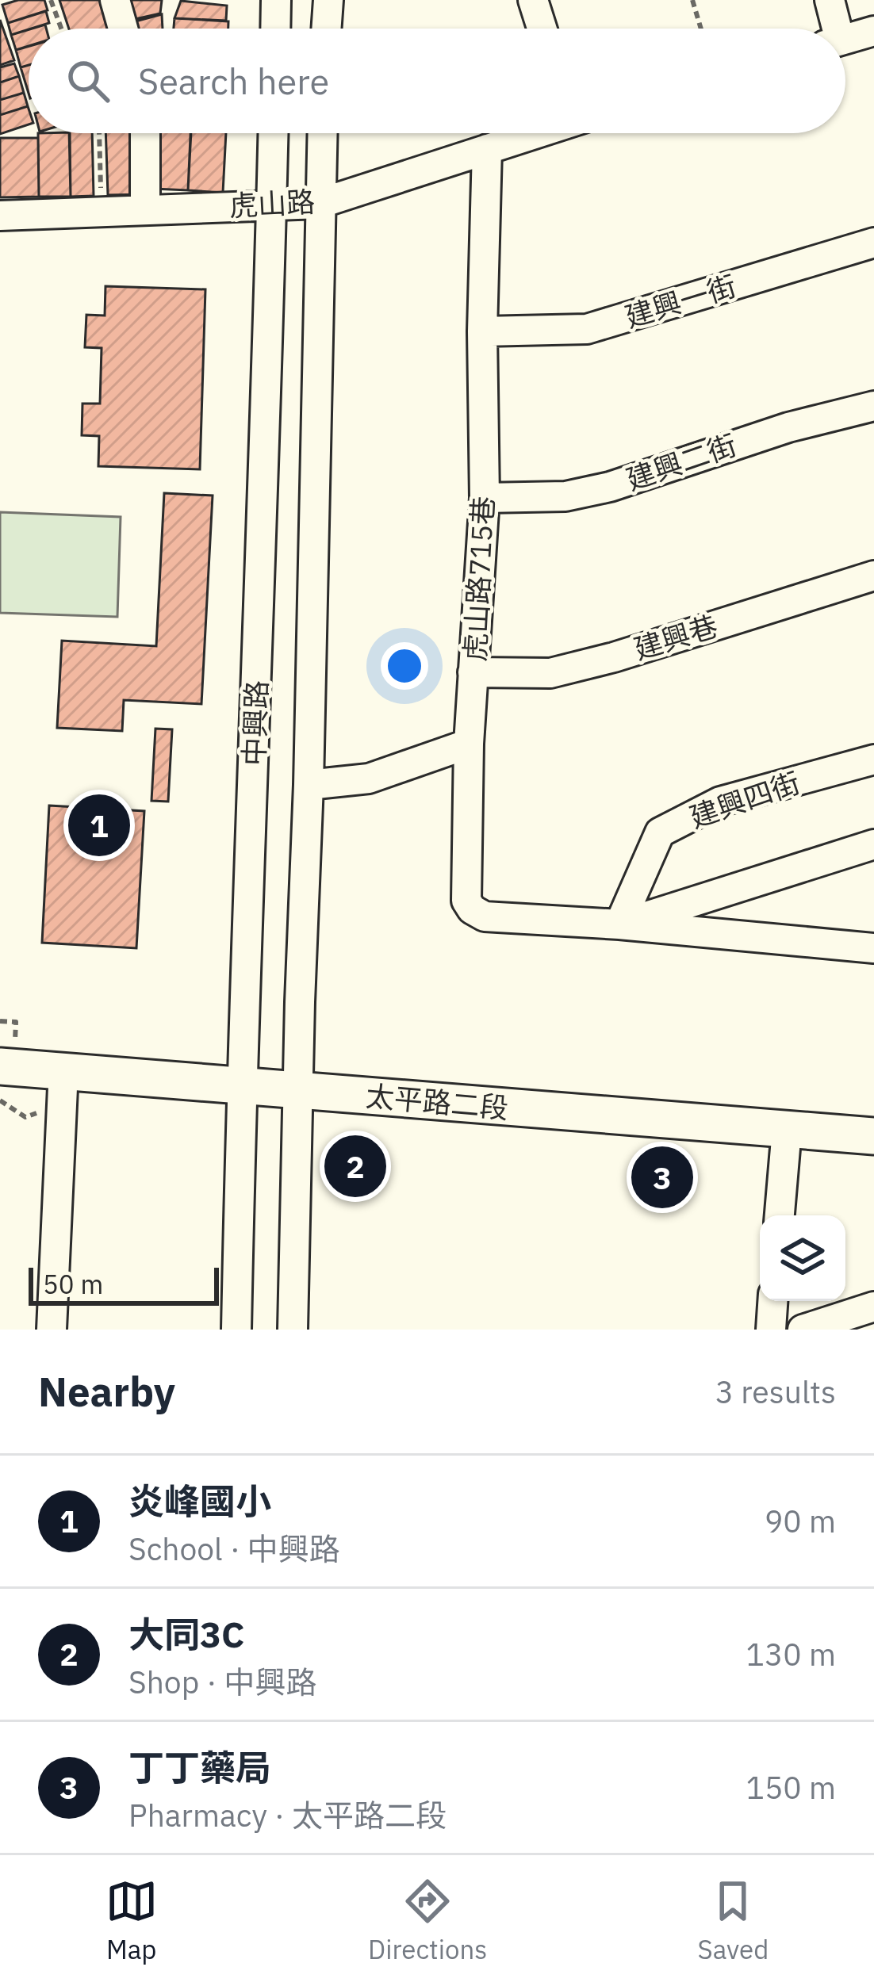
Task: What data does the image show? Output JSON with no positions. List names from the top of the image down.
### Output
{
  "streets": {
    "main road": ["太平路二段"],
    "street": [
      "虎山路",
      "建興一街",
      "建興二街",
      "虎山路715巷",
      "建興巷",
      "中興路",
      "建興四街"
    ]
  },
  "crossings": [
    ["虎山路", "虎山路715巷"],
    ["虎山路", "中興路"],
    ["建興一街", "虎山路715巷"],
    ["建興二街", "虎山路715巷"],
    ["虎山路715巷", "建興巷"],
    ["虎山路715巷", "建興四街"],
    ["中興路", "太平路二段"]
  ],
  "scale_bar": "50 m",
  "page": {
    "search": "Search here",
    "pins": ["1", "2", "3"],
    "scale": "50 m",
    "heading": ["Nearby", "3 results"],
    "list": [
      {
        "mark": "1",
        "name": "炎峰國小",
        "note": "School · 中興路",
        "value": "90 m"
      },
      {
        "mark": "2",
        "name": "大同3C",
        "note": "Shop · 中興路",
        "value": "130 m"
      },
      {
        "mark": "3",
        "name": "丁丁藥局",
        "note": "Pharmacy · 太平路二段",
        "value": "150 m"
      }
    ],
    "nav": ["Map", "Directions", "Saved"]
  }
}
